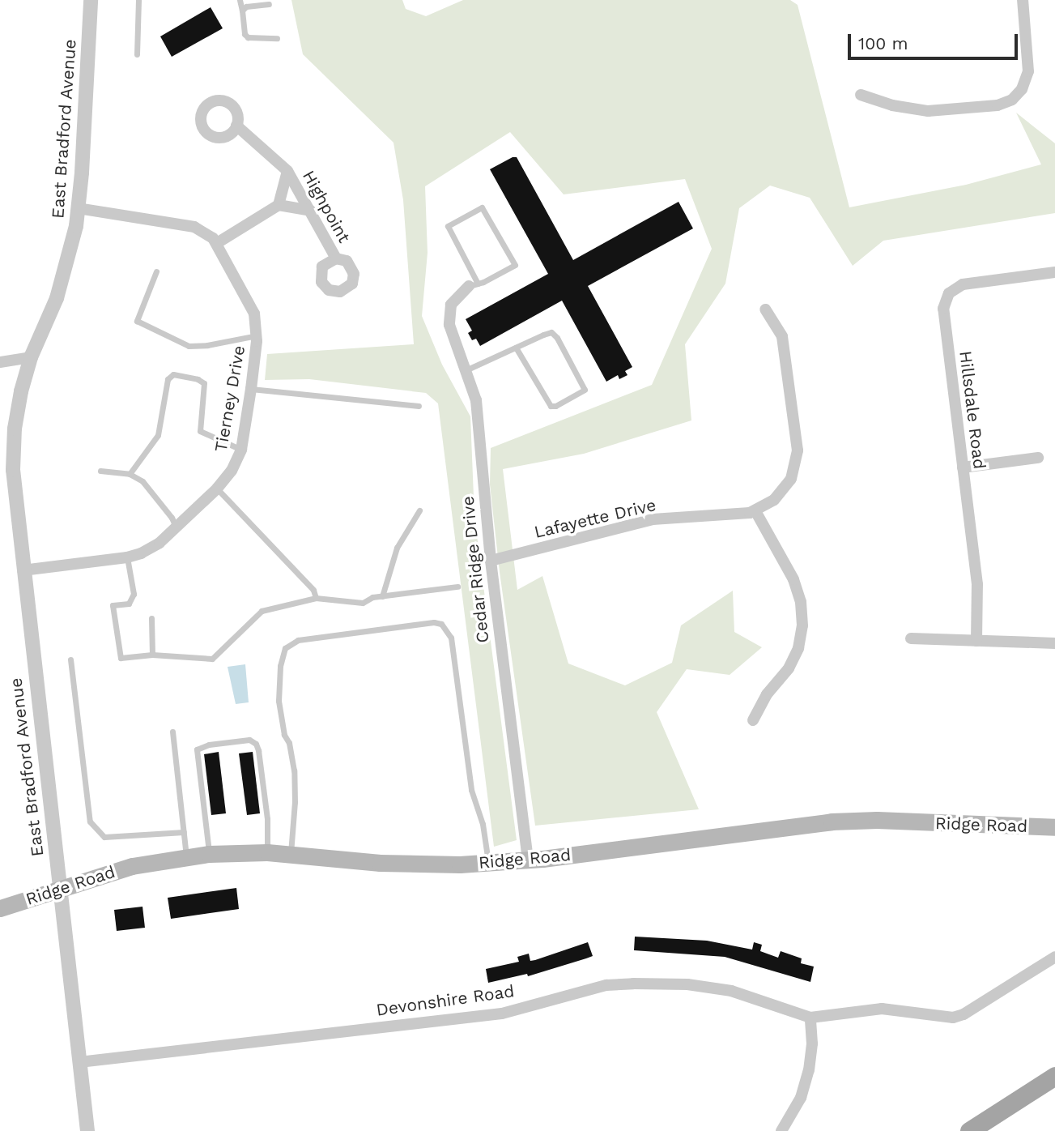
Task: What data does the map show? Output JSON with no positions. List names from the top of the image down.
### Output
{
  "streets": {
    "main road": ["Ridge Road"],
    "street": [
      "East Bradford Avenue",
      "Highpoint",
      "Tierney Drive",
      "Hillsdale Road",
      "Lafayette Drive",
      "Cedar Ridge Drive",
      "Devonshire Road"
    ]
  },
  "crossings": [
    ["East Bradford Avenue", "Tierney Drive"],
    ["East Bradford Avenue", "Ridge Road"],
    ["East Bradford Avenue", "Devonshire Road"],
    ["Lafayette Drive", "Cedar Ridge Drive"],
    ["Cedar Ridge Drive", "Ridge Road"]
  ],
  "scale_bar": "100 m"
}
